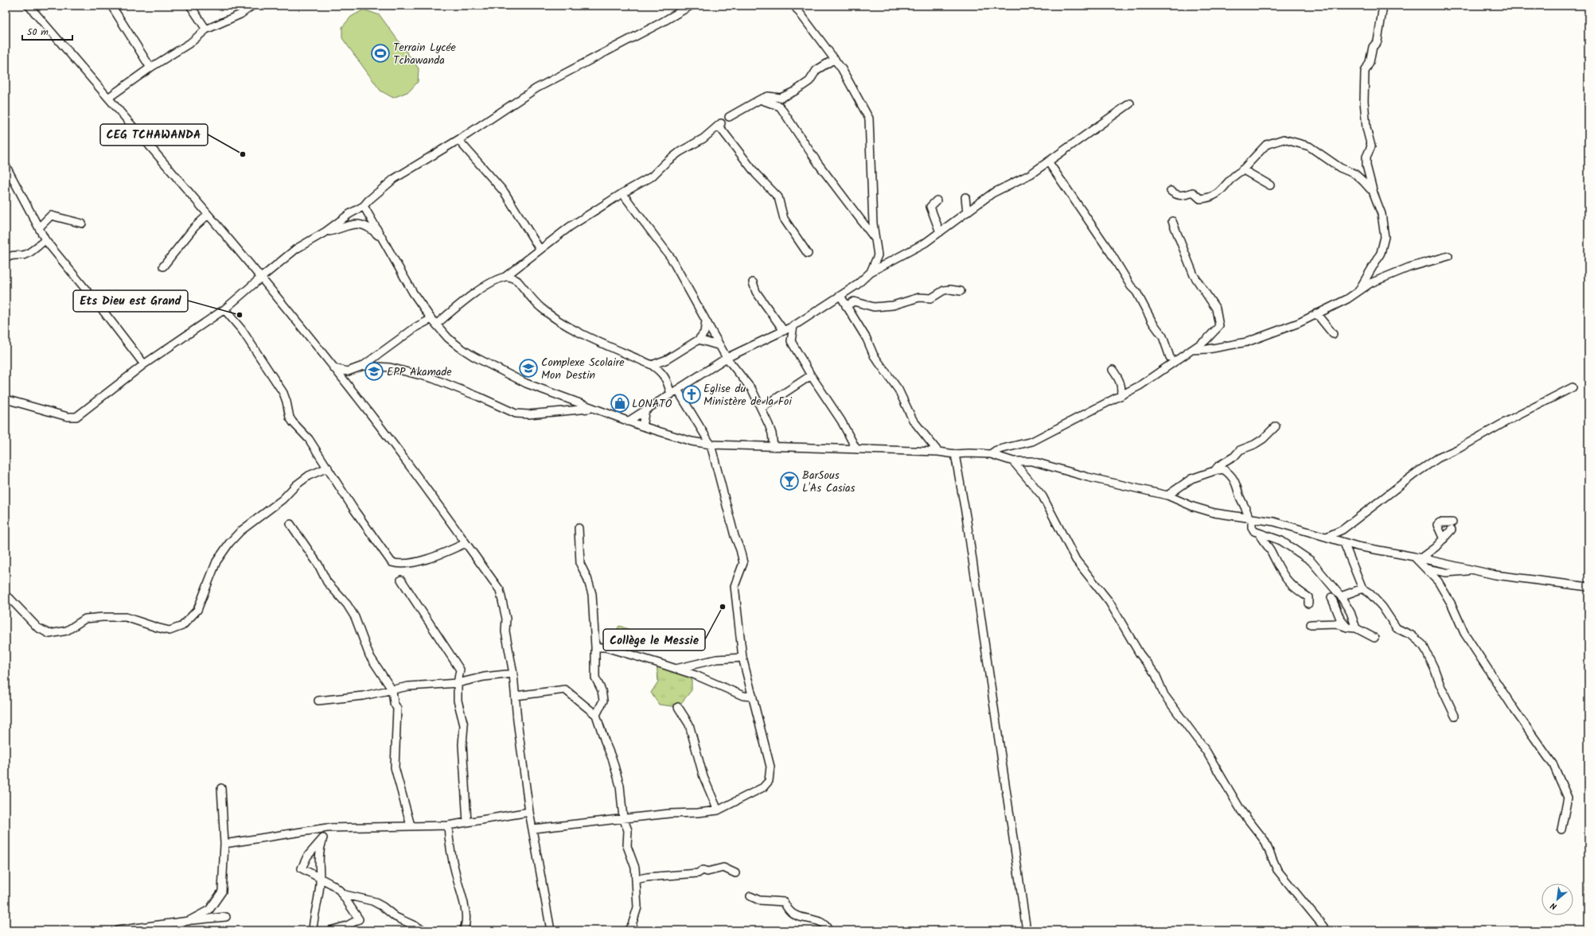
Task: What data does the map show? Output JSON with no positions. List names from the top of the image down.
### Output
{
  "places": {
    "sports": ["Terrain Lycée Tchawanda"],
    "other": ["CEG TCHAWANDA", "Ets Dieu est Grand", "Collège le Messie"],
    "school or university": ["Complexe Scolaire Mon Destin", "EPP Akamade"],
    "church": ["Eglise du Ministère de la Foi"],
    "shop": ["LONATO"],
    "bar": ["BarSous L'As Casias"]
  },
  "scale_bar": "50 m",
  "north": "bottom left"
}
